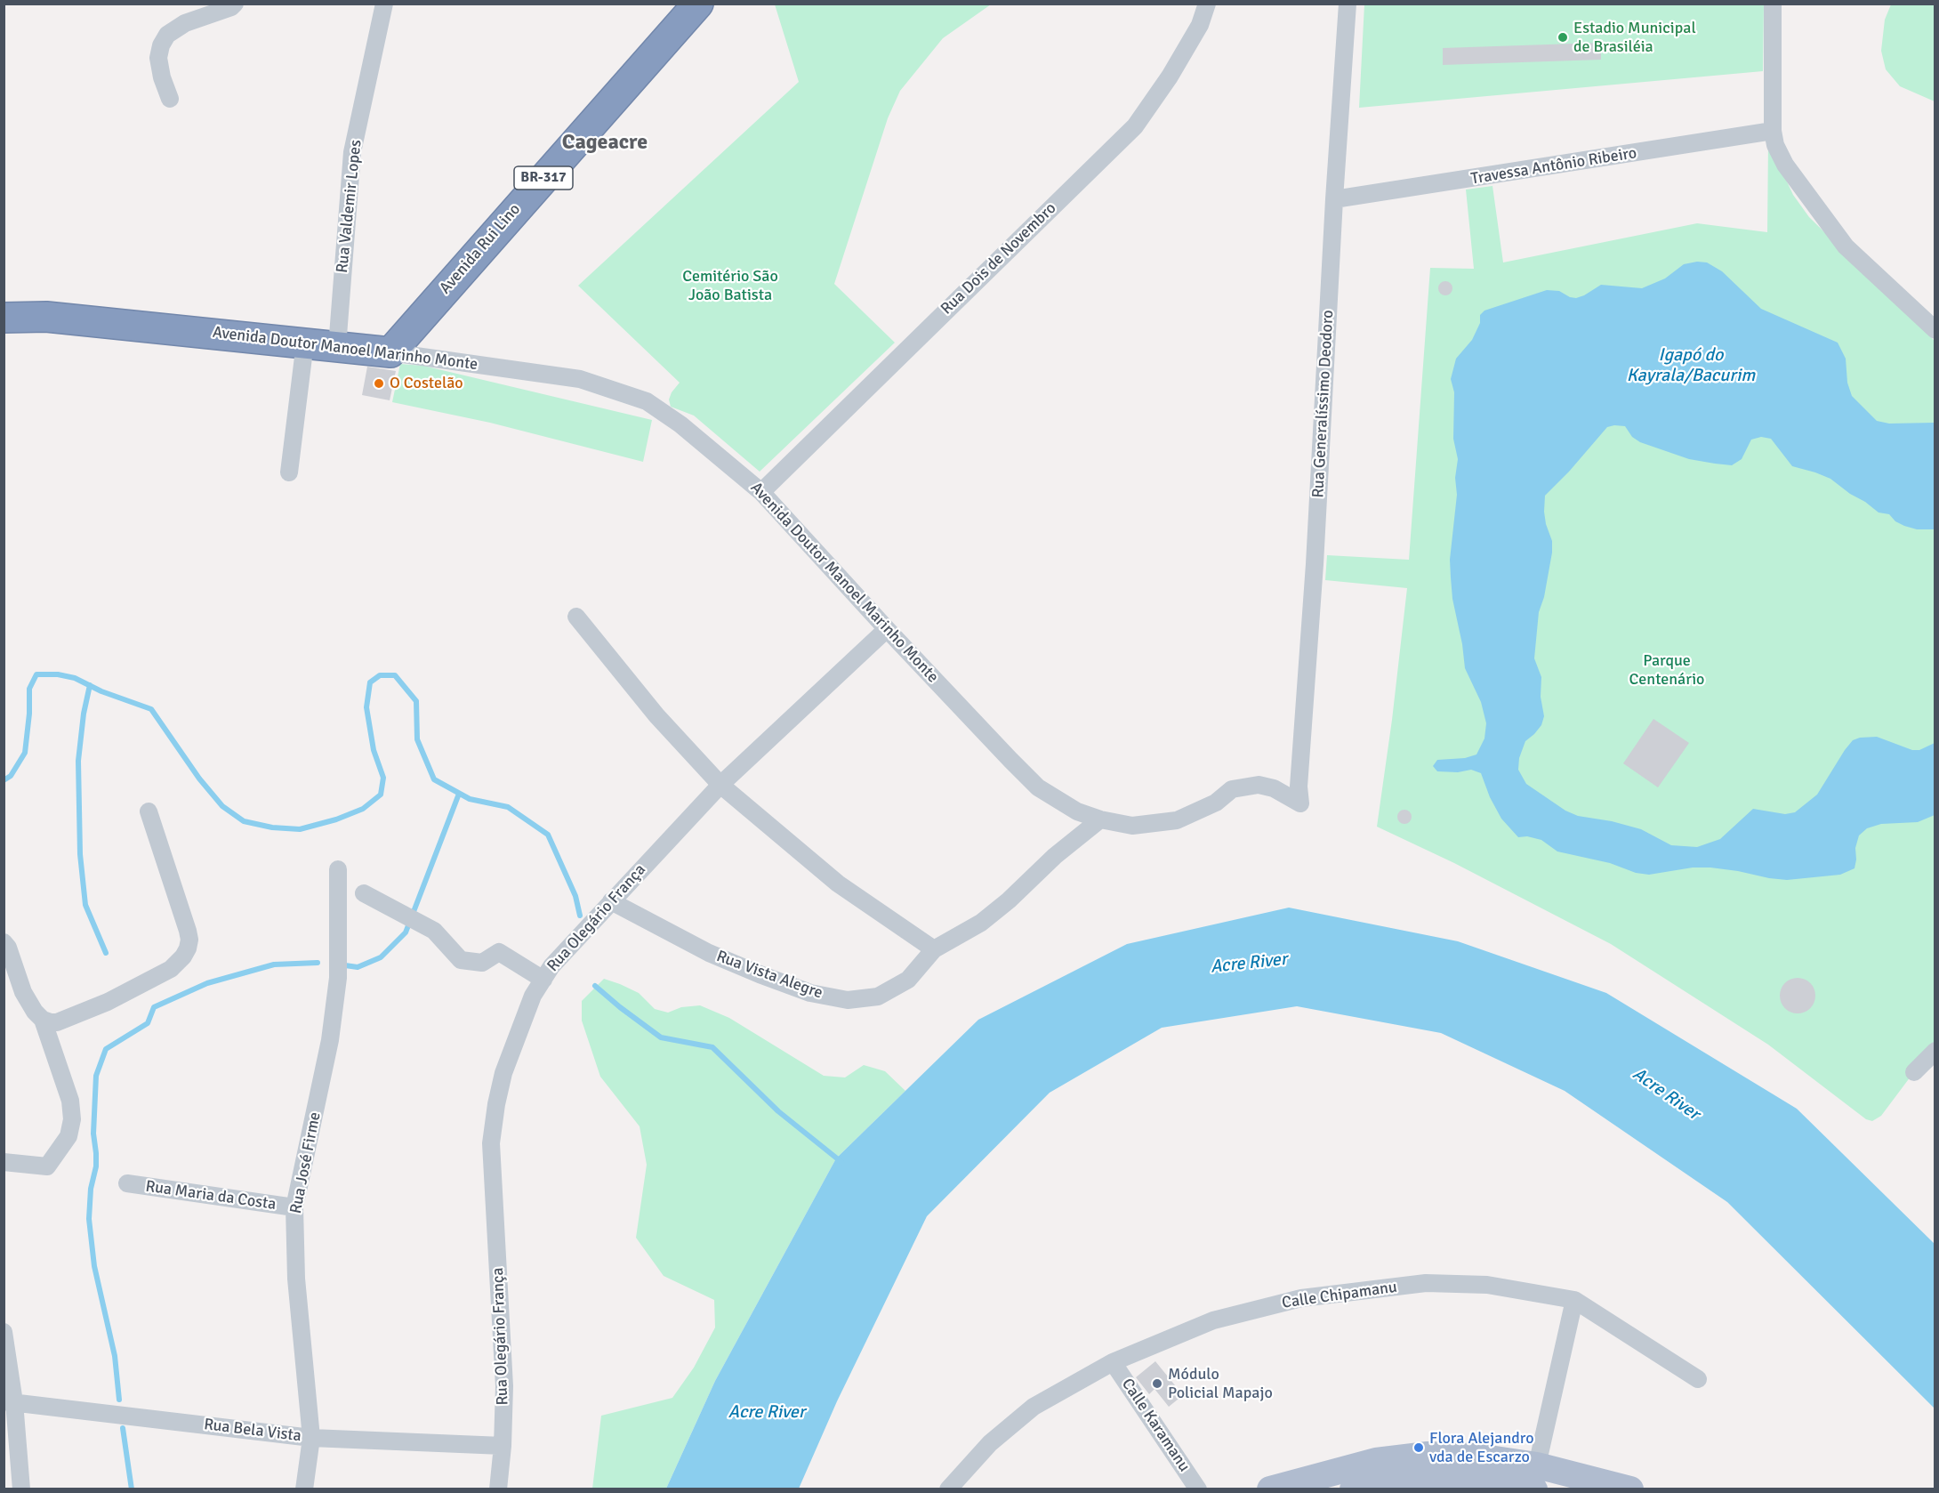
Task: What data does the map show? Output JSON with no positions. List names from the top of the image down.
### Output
{
  "streets": {
    "highway": ["BR-317", "Avenida Rui Lino", "Avenida Doutor Manoel Marinho Monte"],
    "street": [
      "Travessa Antônio Ribeiro",
      "Rua Valdemir Lopes",
      "Rua Dois de Novembro",
      "Rua Generalíssimo Deodoro",
      "Rua Olegário França",
      "Rua Vista Alegre",
      "Rua José Firme",
      "Rua Maria da Costa",
      "Calle Chipamanu",
      "Calle Karamanu",
      "Rua Bela Vista"
    ]
  },
  "crossings": [
    ["Travessa Antônio Ribeiro", "Rua Generalíssimo Deodoro"],
    ["Rua Valdemir Lopes", "Avenida Doutor Manoel Marinho Monte"],
    ["Avenida Rui Lino", "Avenida Doutor Manoel Marinho Monte"],
    ["Rua Dois de Novembro", "Avenida Doutor Manoel Marinho Monte"],
    ["Avenida Doutor Manoel Marinho Monte", "Rua Generalíssimo Deodoro"],
    ["Avenida Doutor Manoel Marinho Monte", "Rua Olegário França"],
    ["Avenida Doutor Manoel Marinho Monte", "Rua Vista Alegre"],
    ["Rua Olegário França", "Rua Vista Alegre"],
    ["Rua Olegário França", "Rua Bela Vista"],
    ["Rua José Firme", "Rua Maria da Costa"],
    ["Rua José Firme", "Rua Bela Vista"],
    ["Calle Chipamanu", "Calle Karamanu"]
  ],
  "districts": ["Cageacre"],
  "water": ["Igapó do Kayrala/Bacurim", "Acre River"],
  "parks": ["Cemitério São João Batista", "Parque Centenário"],
  "places": [
    "Estadio Municipal de Brasiléia",
    "O Costelão",
    "Módulo Policial Mapajo",
    "Flora Alejandro vda de Escarzo"
  ]
}
